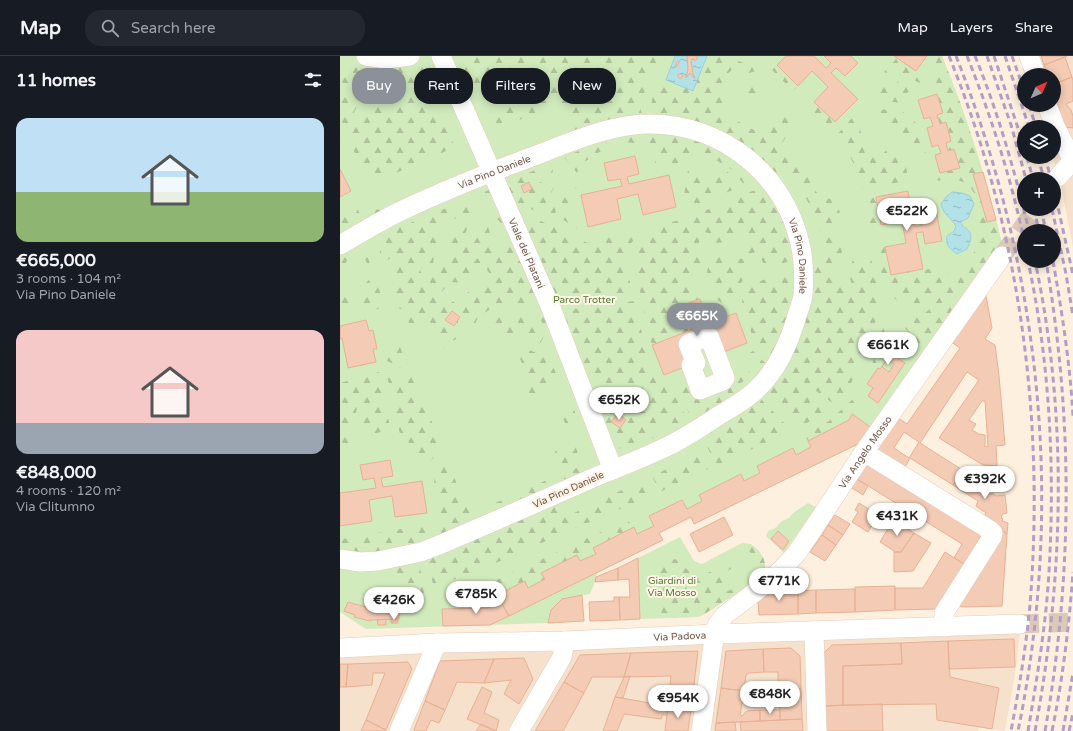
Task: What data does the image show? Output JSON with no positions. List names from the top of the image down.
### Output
{
  "streets": {
    "street": [
      "Via Pino Daniele",
      "Viale dei Platani",
      "Via Angelo Mosso",
      "Via Padova"
    ]
  },
  "crossings": [
    ["Via Pino Daniele", "Viale dei Platani"],
    ["Via Angelo Mosso", "Via Padova"]
  ],
  "parks": ["Parco Trotter", "Giardini di Via Mosso"],
  "north": "top right",
  "page": {
    "header": "Map",
    "search": "Search here",
    "nav": ["Map", "Layers", "Share"],
    "heading": "11 homes",
    "map_buttons": ["+", "−"],
    "chip": [
      "Buy",
      "Rent",
      "Filters",
      "New"
    ],
    "list": [
      {
        "name": "€665,000",
        "note": "3 rooms · 104 m² · Via Pino Daniele"
      },
      {
        "name": "€848,000",
        "note": "4 rooms · 120 m² · Via Clitumno"
      }
    ],
    "price": [
      "€522K",
      "€665K",
      "€661K",
      "€652K",
      "€392K",
      "€431K",
      "€771K",
      "€785K",
      "€426K",
      "€848K",
      "€954K"
    ]
  }
}
